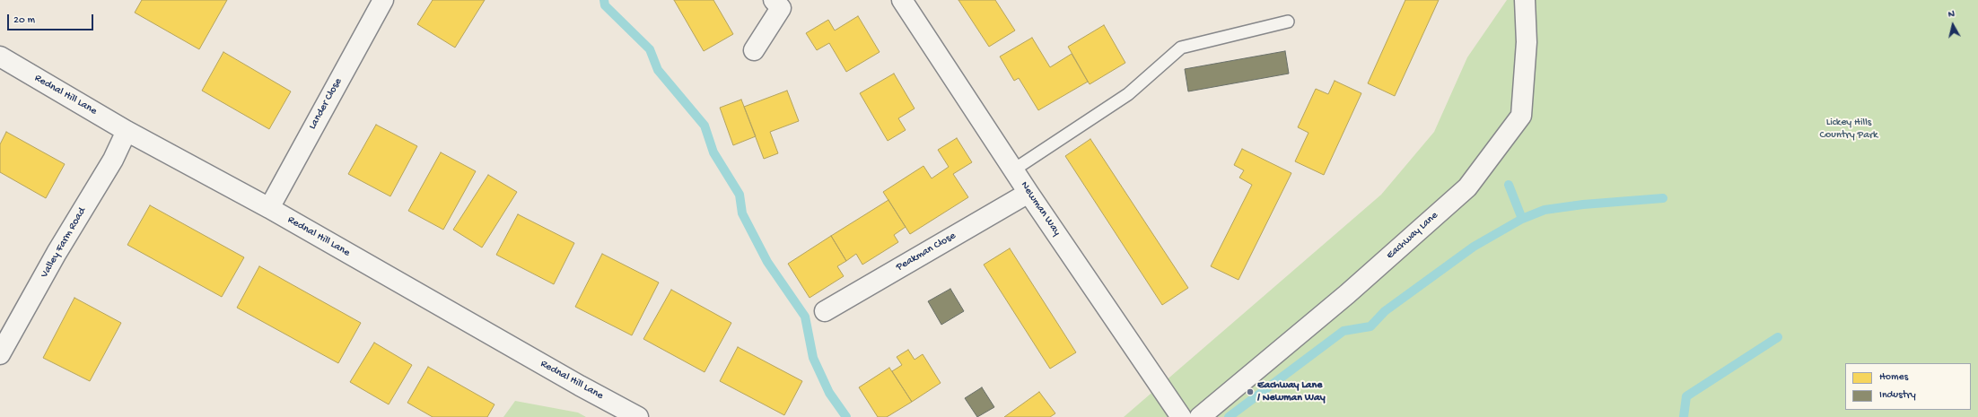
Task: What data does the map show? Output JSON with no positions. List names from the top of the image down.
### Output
{
  "streets": {
    "street": [
      "Rednal Hill Lane",
      "Lander Close",
      "Newman Way",
      "Eachway Lane",
      "Valley Farm Road",
      "Peakman Close"
    ]
  },
  "crossings": [
    ["Rednal Hill Lane", "Lander Close"],
    ["Rednal Hill Lane", "Valley Farm Road"],
    ["Newman Way", "Peakman Close"]
  ],
  "parks": ["Lickey Hills Country Park"],
  "places": ["Eachway Lane / Newman Way"],
  "legend": ["Homes", "Industry"],
  "scale_bar": "20 m",
  "north": "top"
}
